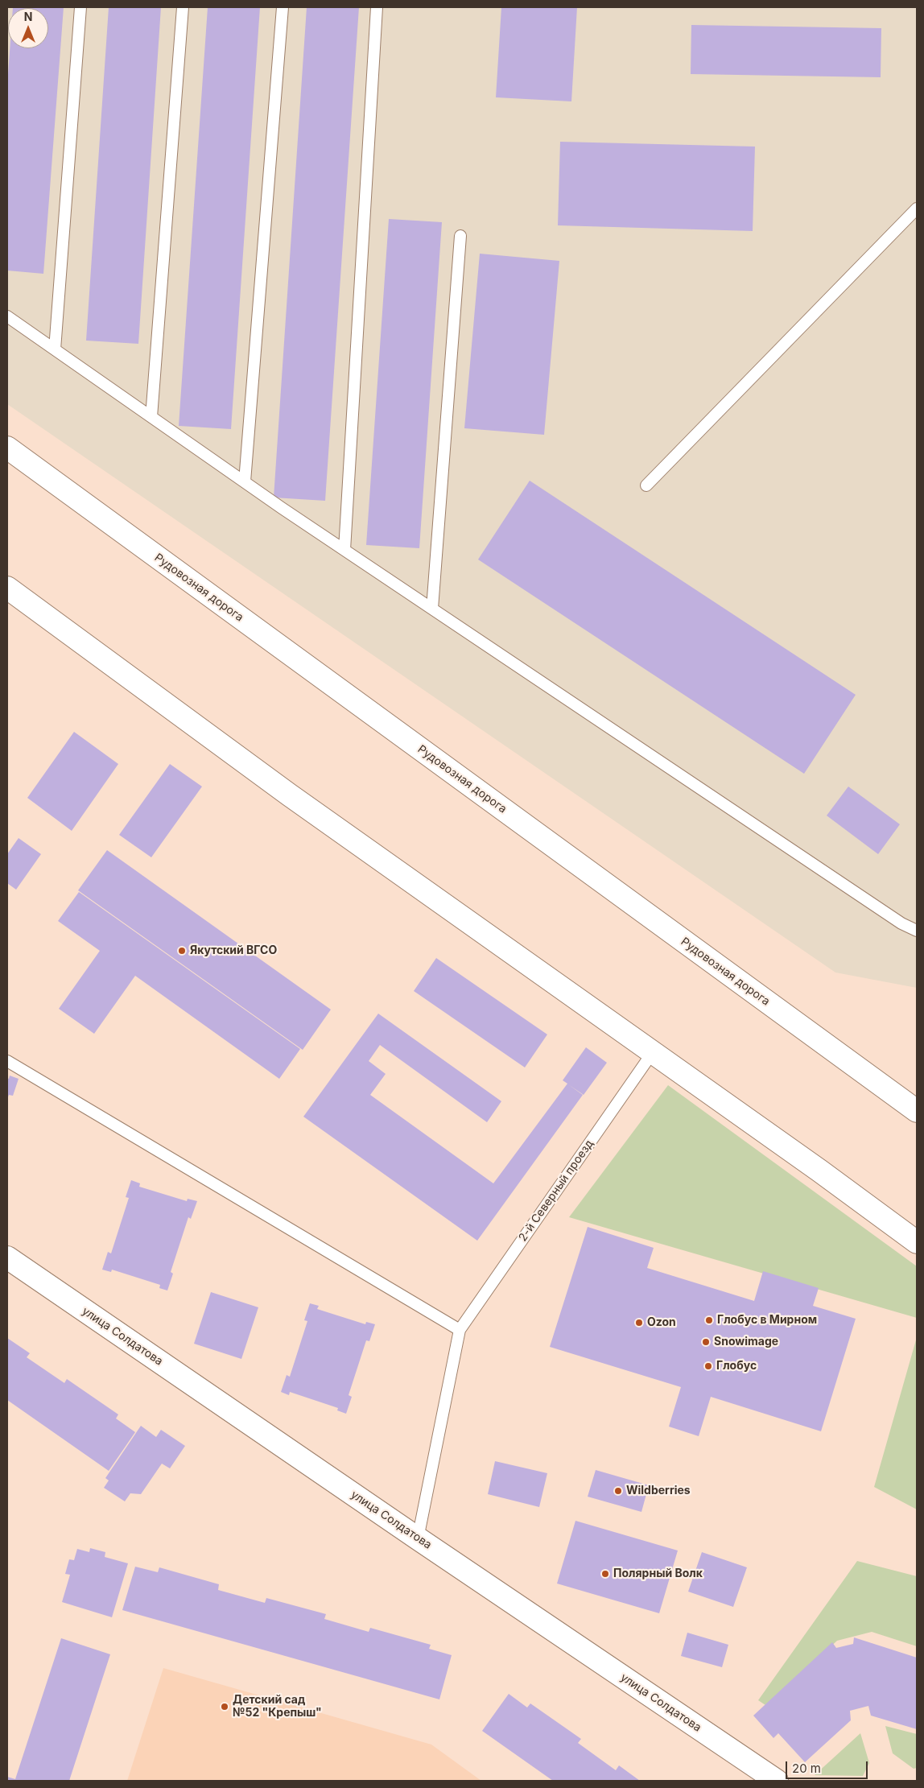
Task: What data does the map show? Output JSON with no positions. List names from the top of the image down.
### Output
{
  "streets": {
    "street": ["Рудовозная дорога", "улица Солдатова"],
    "lane": ["2-й Северный проезд"]
  },
  "places": [
    "Якутский ВГСО",
    "Глобус в Мирном",
    "Ozon",
    "Snowimage",
    "Глобус",
    "Wildberries",
    "Полярный Волк",
    "Детский сад №52 \"Крепыш\""
  ],
  "scale_bar": "20 m",
  "north": "top"
}
